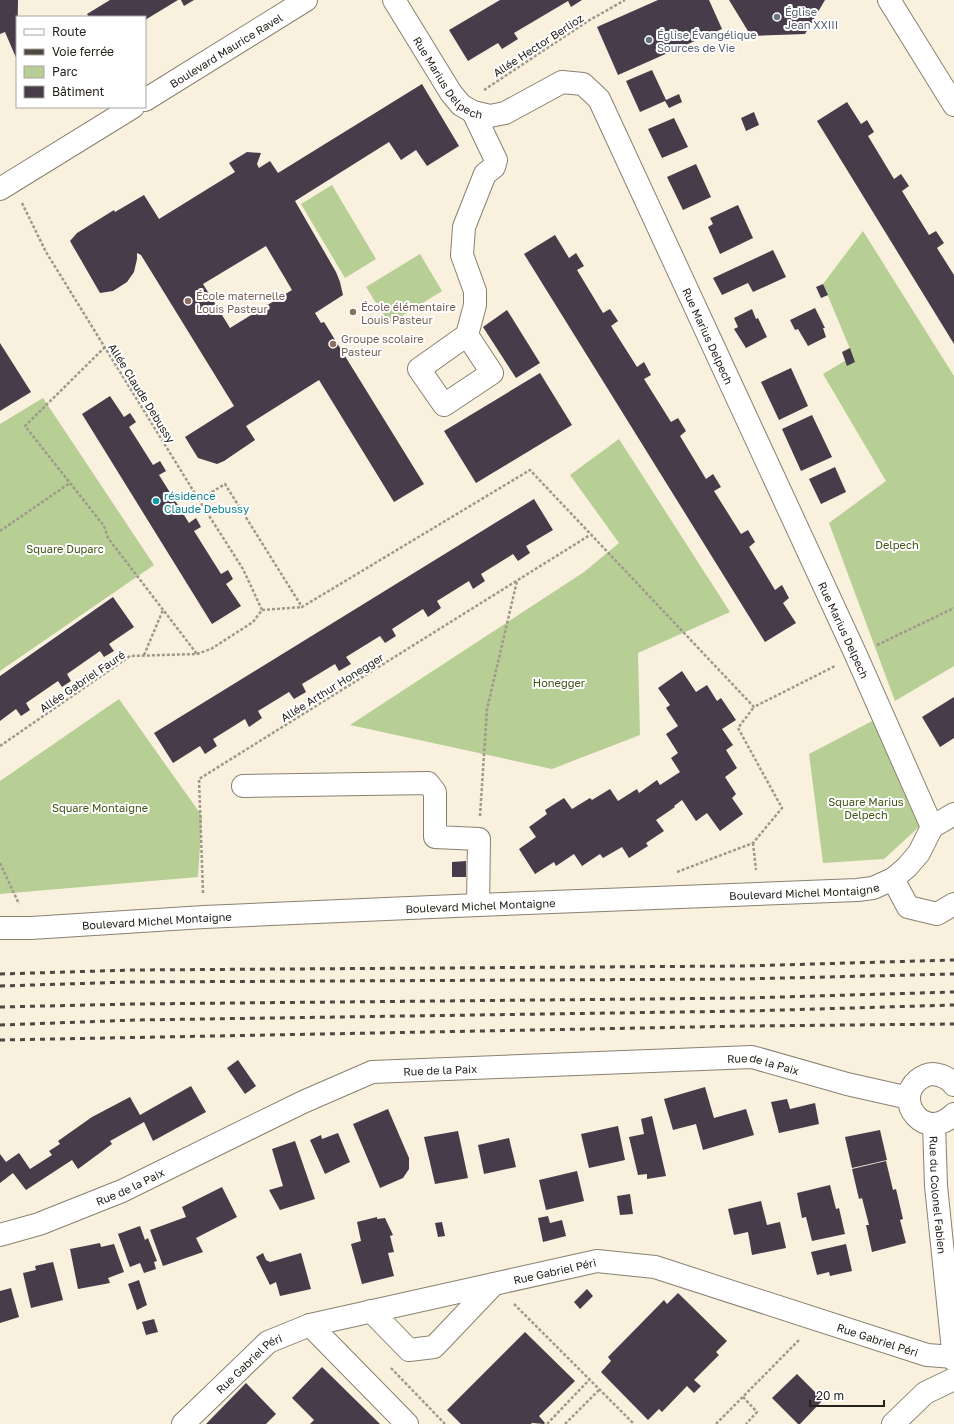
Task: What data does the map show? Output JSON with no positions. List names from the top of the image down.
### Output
{
  "streets": {
    "street": [
      "Boulevard Maurice Ravel",
      "Rue Marius Delpech",
      "Boulevard Michel Montaigne",
      "Rue de la Paix",
      "Rue du Colonel Fabien",
      "Rue Gabriel Péri"
    ],
    "path": [
      "Allée Hector Berlioz",
      "Allée Claude Debussy",
      "Allée Gabriel Fauré",
      "Allée Arthur Honegger"
    ]
  },
  "crossings": [
    ["Allée Hector Berlioz", "Rue Marius Delpech"],
    ["Rue Marius Delpech", "Boulevard Michel Montaigne"],
    ["Allée Claude Debussy", "Allée Gabriel Fauré"],
    ["Allée Arthur Honegger", "Boulevard Michel Montaigne"],
    ["Rue du Colonel Fabien", "Rue Gabriel Péri"]
  ],
  "parks": [
    "Delpech",
    "Square Duparc",
    "Honegger",
    "Square Marius Delpech",
    "Square Montaigne"
  ],
  "places": [
    "Église Jean XXIII",
    "Église Évangélique Sources de Vie",
    "École maternelle Louis Pasteur",
    "École élémentaire Louis Pasteur",
    "Groupe scolaire Pasteur",
    "résidence Claude Debussy"
  ],
  "legend": [
    "Route",
    "Voie ferrée",
    "Parc",
    "Bâtiment"
  ],
  "scale_bar": "20 m"
}
